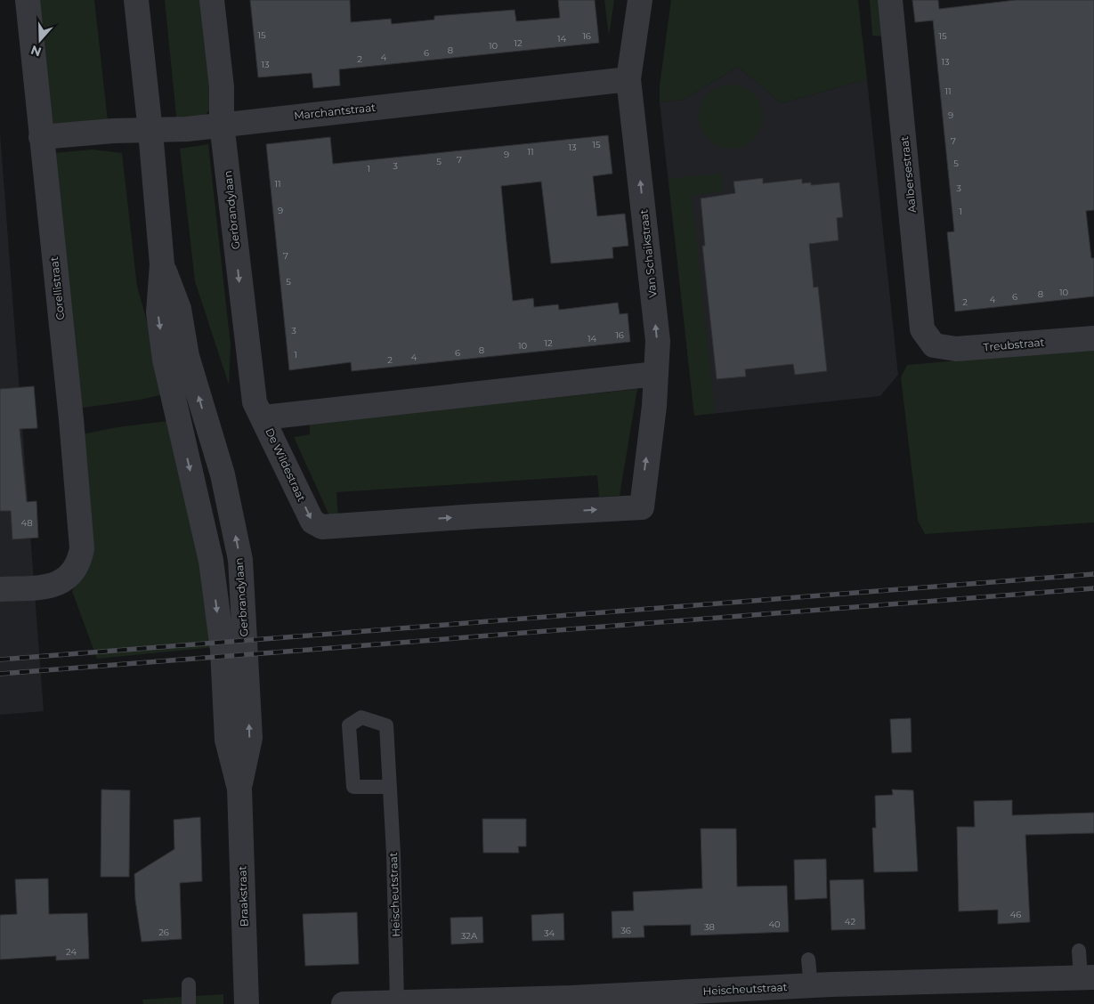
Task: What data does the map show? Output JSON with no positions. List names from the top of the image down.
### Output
{
  "streets": {
    "street": [
      "Marchantstraat",
      "Aalbersestraat",
      "Gerbrandylaan",
      "Van Schaikstraat",
      "Corellistraat",
      "Treubstraat",
      "De Wildestraat",
      "Heischeutstraat",
      "Braakstraat"
    ]
  },
  "crossings": [
    ["Marchantstraat", "Gerbrandylaan"],
    ["Marchantstraat", "Van Schaikstraat"],
    ["Marchantstraat", "Corellistraat"],
    ["Marchantstraat", "Braakstraat"],
    ["Aalbersestraat", "Treubstraat"],
    ["Gerbrandylaan", "De Wildestraat"],
    ["Van Schaikstraat", "De Wildestraat"]
  ],
  "one_way": ["Gerbrandylaan", "Van Schaikstraat"],
  "house_numbers": [
    "15",
    "16",
    "15",
    "14",
    "12",
    "10",
    "8",
    "6",
    "4",
    "2",
    "13",
    "13",
    "11",
    "9",
    "7",
    "15",
    "13",
    "11",
    "9",
    "7",
    "5",
    "5",
    "3",
    "1",
    "11",
    "3",
    "9",
    "1",
    "7",
    "5",
    "10",
    "8",
    "6",
    "4",
    "2",
    "3",
    "16",
    "14",
    "12",
    "10",
    "8",
    "6",
    "1",
    "4",
    "2",
    "48",
    "46",
    "42",
    "40",
    "38",
    "36",
    "26",
    "34",
    "32A",
    "24"
  ],
  "north": "bottom"
}
